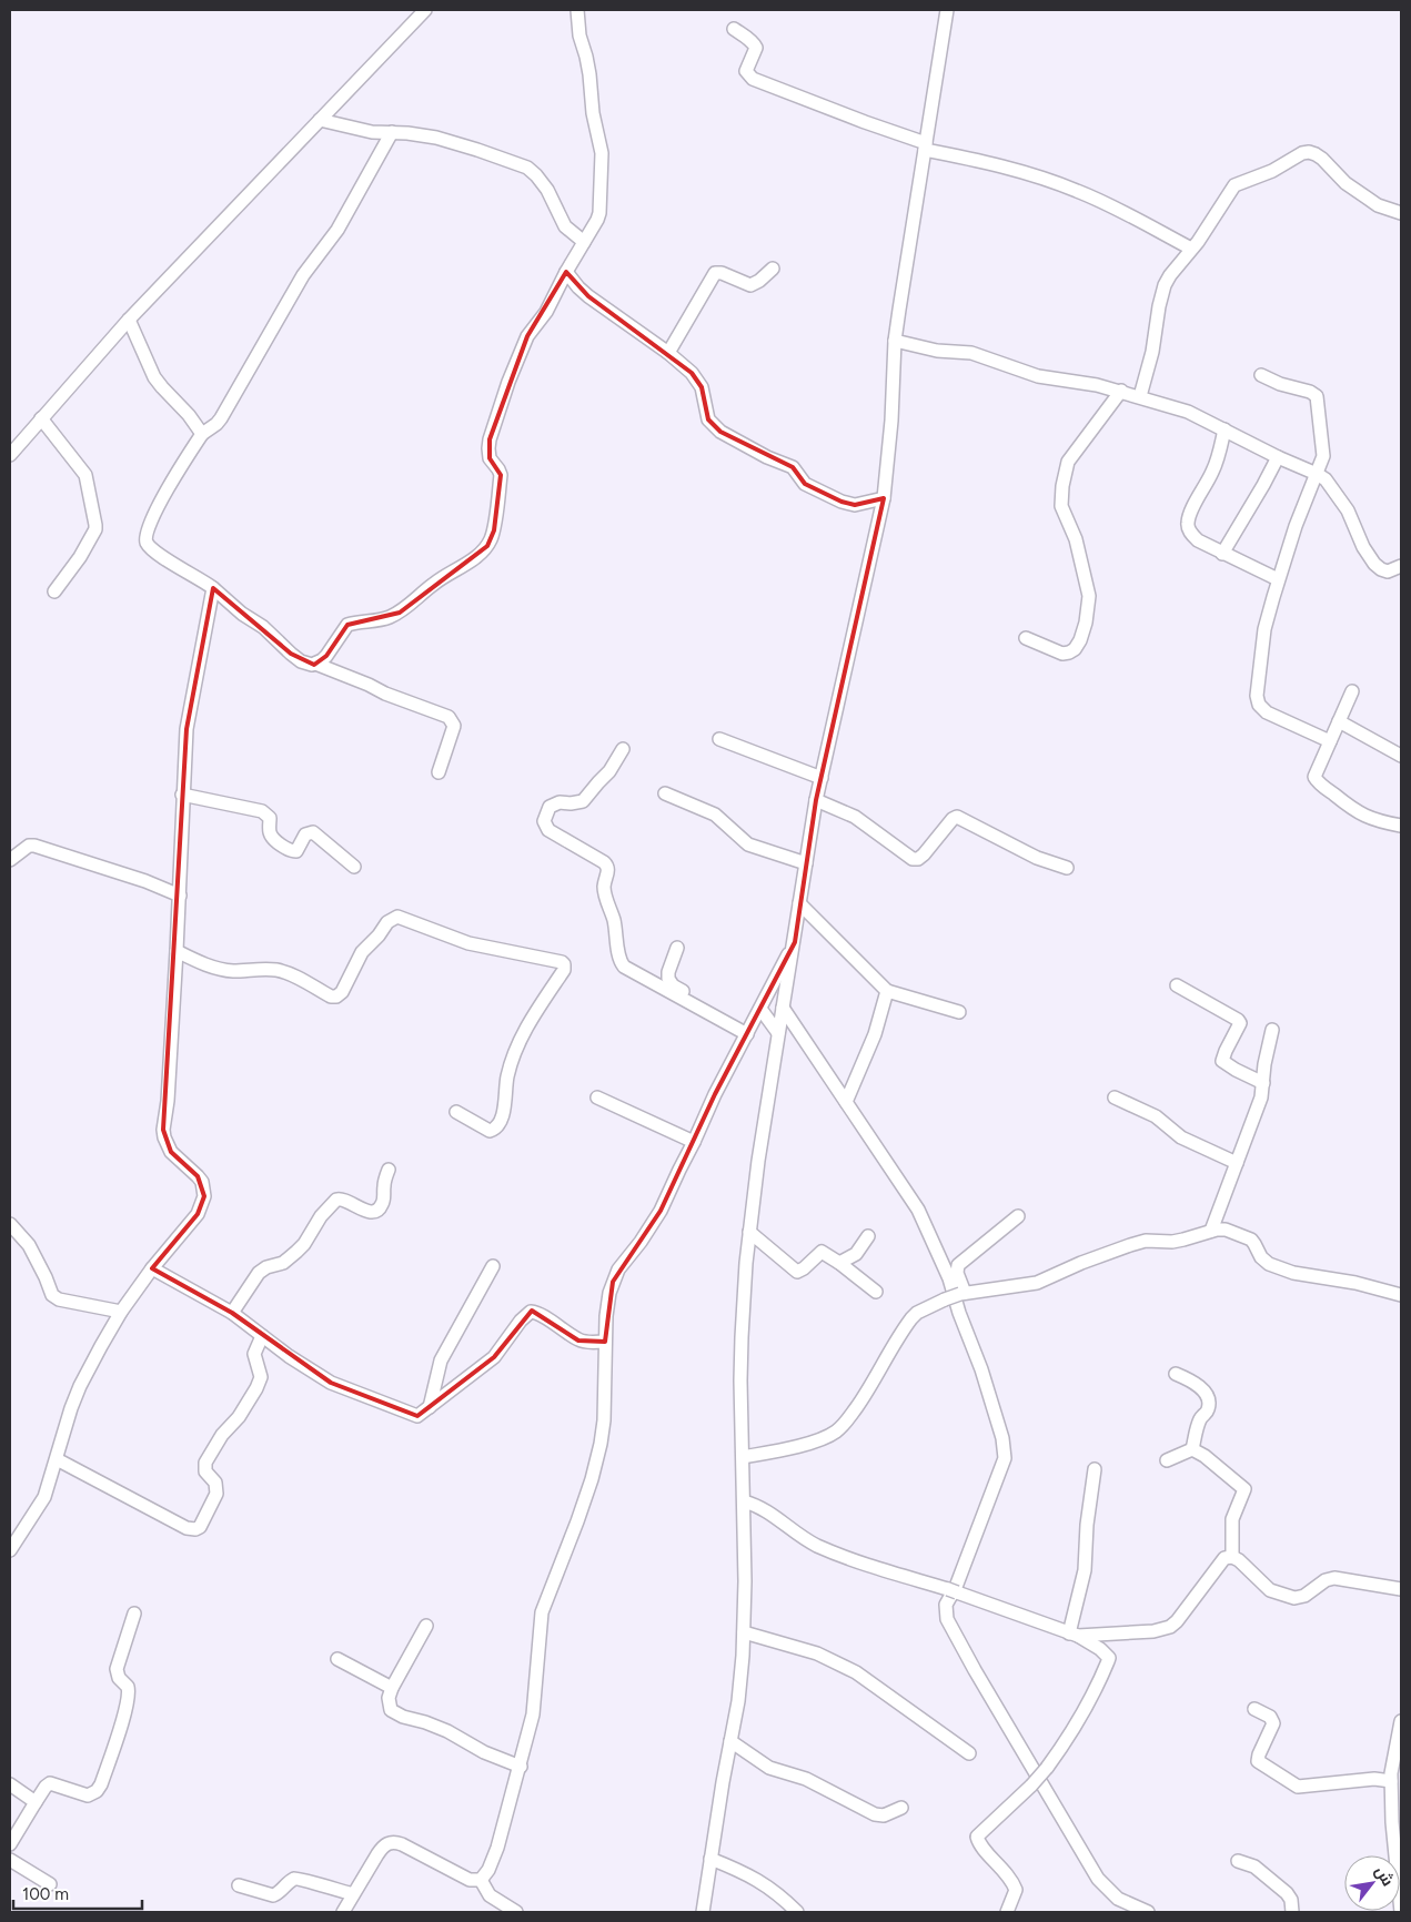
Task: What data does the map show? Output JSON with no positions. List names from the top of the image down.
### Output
{
  "scale_bar": "100 m",
  "north": "top right"
}
